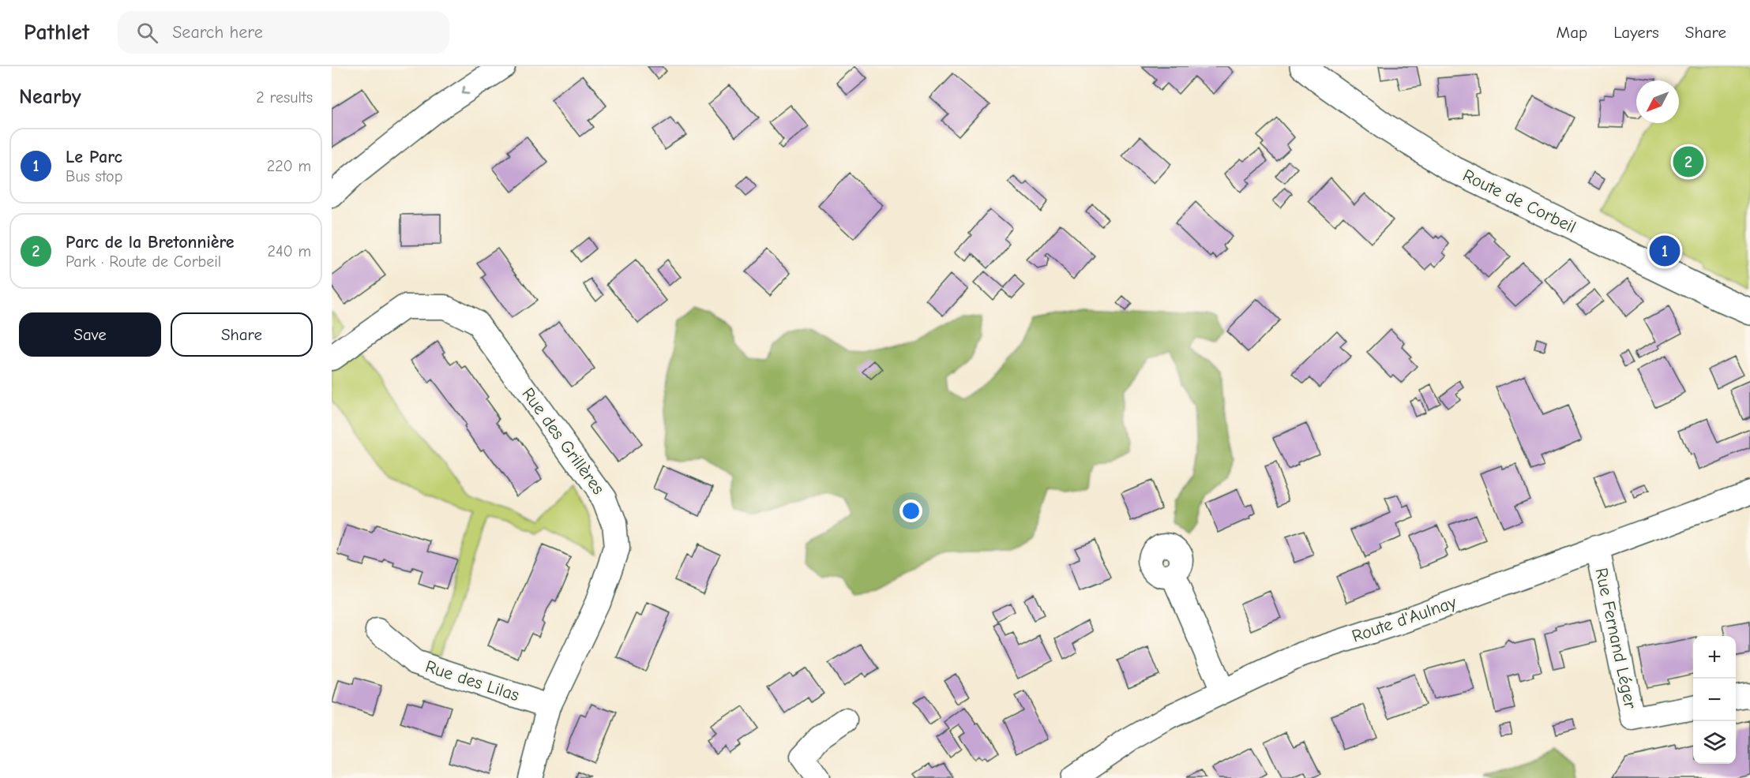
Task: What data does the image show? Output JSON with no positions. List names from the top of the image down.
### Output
{
  "streets": {
    "main road": ["Route de Corbeil"],
    "street": [
      "Rue des Grillères",
      "Route d'Aulnay",
      "Rue Fernand Léger",
      "Rue des Lilas"
    ]
  },
  "crossings": [
    ["Rue des Grillères", "Rue des Lilas"],
    ["Route d'Aulnay", "Rue Fernand Léger"]
  ],
  "north": "bottom left",
  "page": {
    "header": "Pathlet",
    "search": "Search here",
    "nav": ["Map", "Layers", "Share"],
    "heading": ["Nearby", "2 results"],
    "list": [
      {
        "mark": "1",
        "name": "Le Parc",
        "note": "Bus stop",
        "value": "220 m"
      },
      {
        "mark": "2",
        "name": "Parc de la Bretonnière",
        "note": "Park · Route de Corbeil",
        "value": "240 m"
      }
    ],
    "pins": ["2", "1"],
    "buttons": ["Save", "Share"],
    "map_buttons": ["+", "−"]
  }
}
